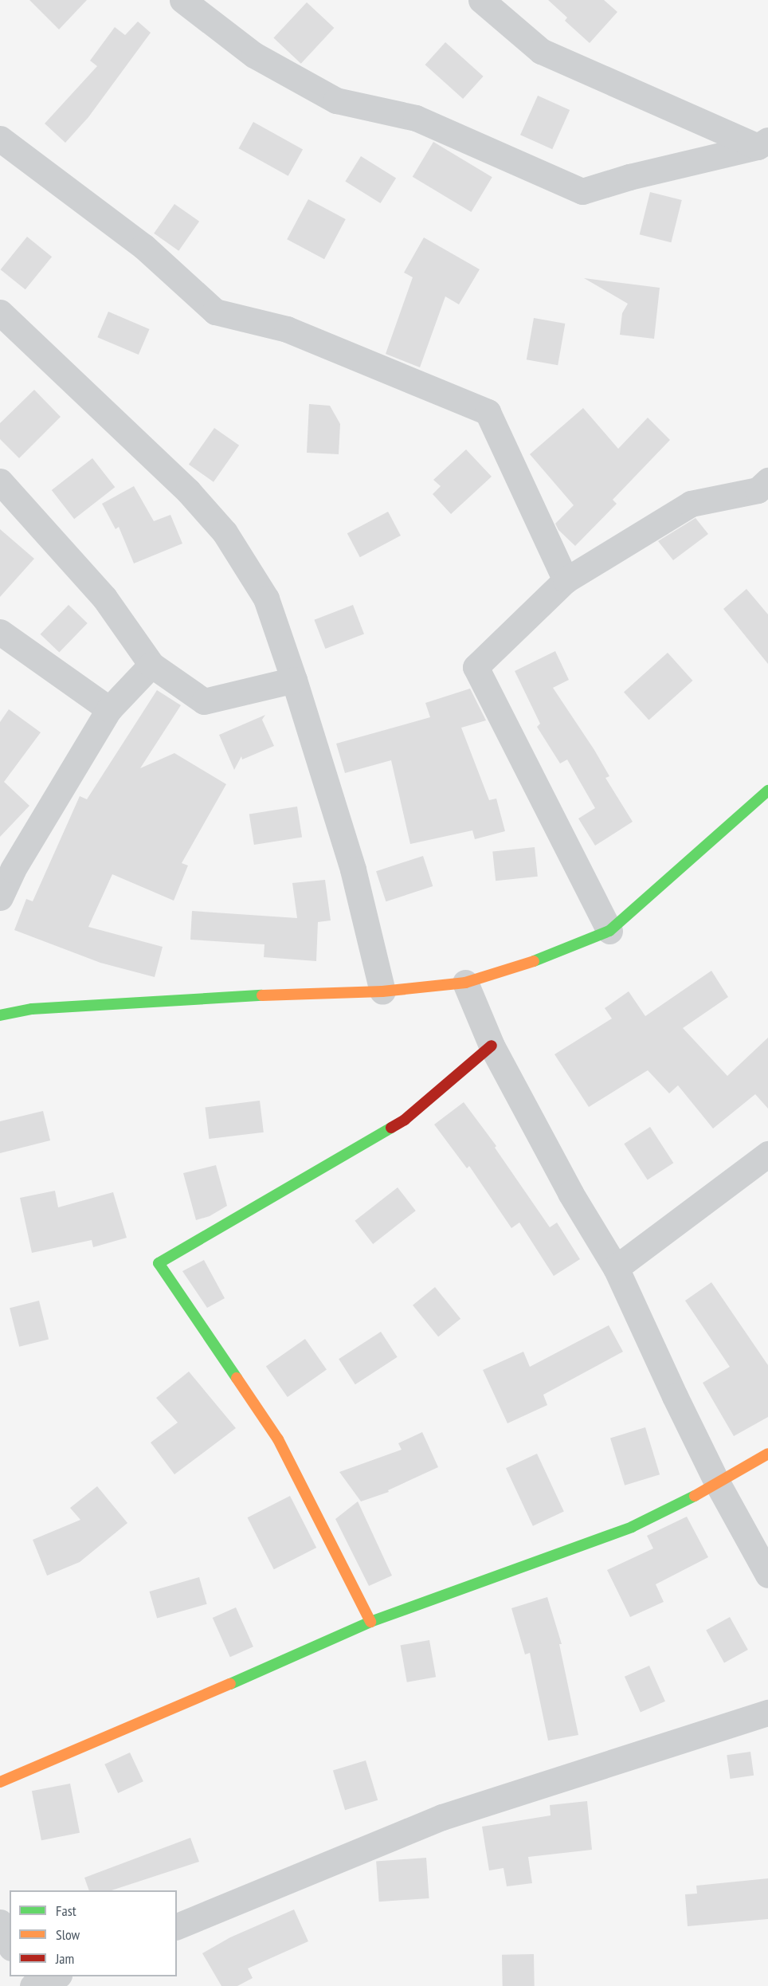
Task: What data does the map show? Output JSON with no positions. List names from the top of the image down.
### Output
{
  "legend": ["Fast", "Slow", "Jam"]
}
